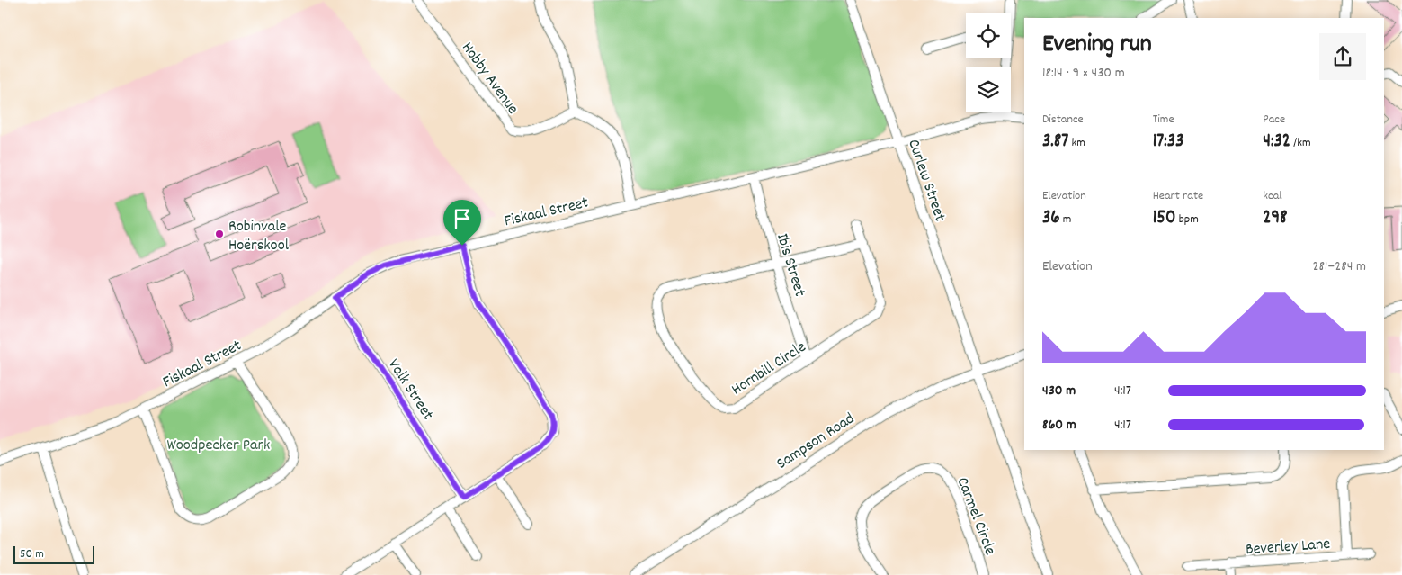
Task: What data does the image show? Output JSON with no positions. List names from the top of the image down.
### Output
{
  "streets": {
    "street": [
      "Hobby Avenue",
      "Curlew Street",
      "Fiskaal Street",
      "Ibis Street",
      "Hornbill Circle",
      "Valk Street",
      "Sampson Road",
      "Carmel Circle",
      "Beverley Lane"
    ]
  },
  "crossings": [
    ["Curlew Street", "Fiskaal Street"],
    ["Curlew Street", "Sampson Road"],
    ["Fiskaal Street", "Ibis Street"],
    ["Fiskaal Street", "Valk Street"],
    ["Ibis Street", "Hornbill Circle"]
  ],
  "parks": ["Woodpecker Park"],
  "places": ["Robinvale Hoërskool"],
  "scale_bar": "50 m",
  "page": {
    "heading": ["Evening run", "18:14 · 9 × 430 m"],
    "stats": [
      ["Distance", "3.87 km"],
      ["Time", "17:33"],
      ["Pace", "4:32 /km"],
      ["Elevation", "36 m"],
      ["Heart rate", "150 bpm"],
      ["kcal", "298"]
    ],
    "chart": ["Elevation", "281–284 m"],
    "list": [
      {
        "name": "430 m",
        "note": "4:17"
      },
      {
        "name": "860 m",
        "note": "4:17"
      }
    ],
    "scale": "50 m"
  }
}
